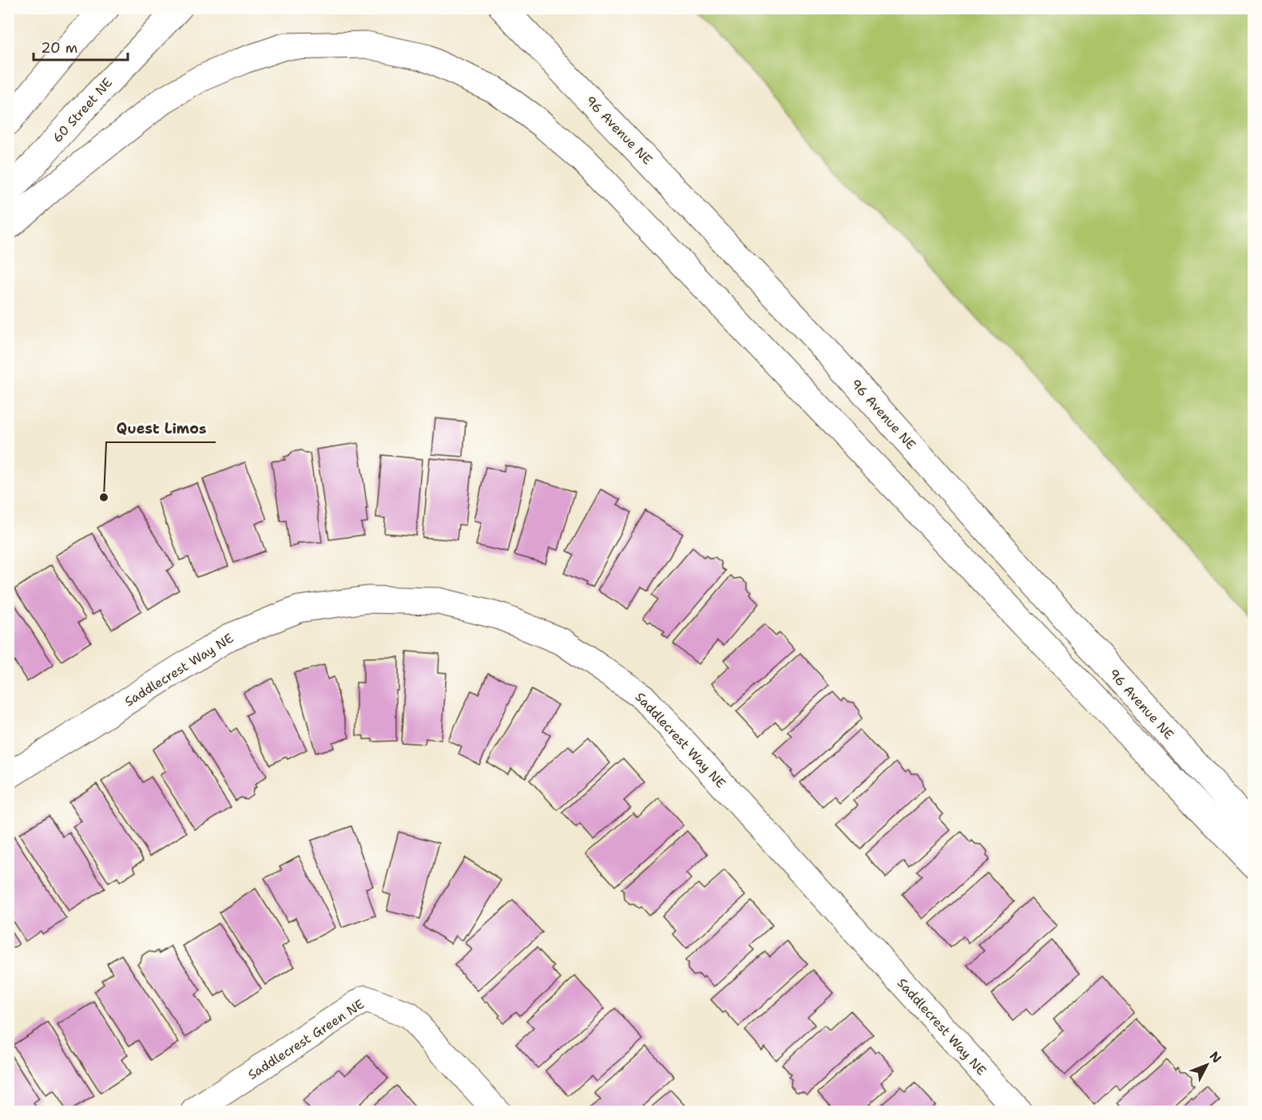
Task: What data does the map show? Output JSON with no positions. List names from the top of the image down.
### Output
{
  "streets": {
    "main road": [
      "60 Street NE",
      "96 Avenue NE",
      "Saddlecrest Way NE",
      "Saddlecrest Green NE"
    ]
  },
  "places": ["Quest Limos"],
  "scale_bar": "20 m",
  "north": "top right"
}
